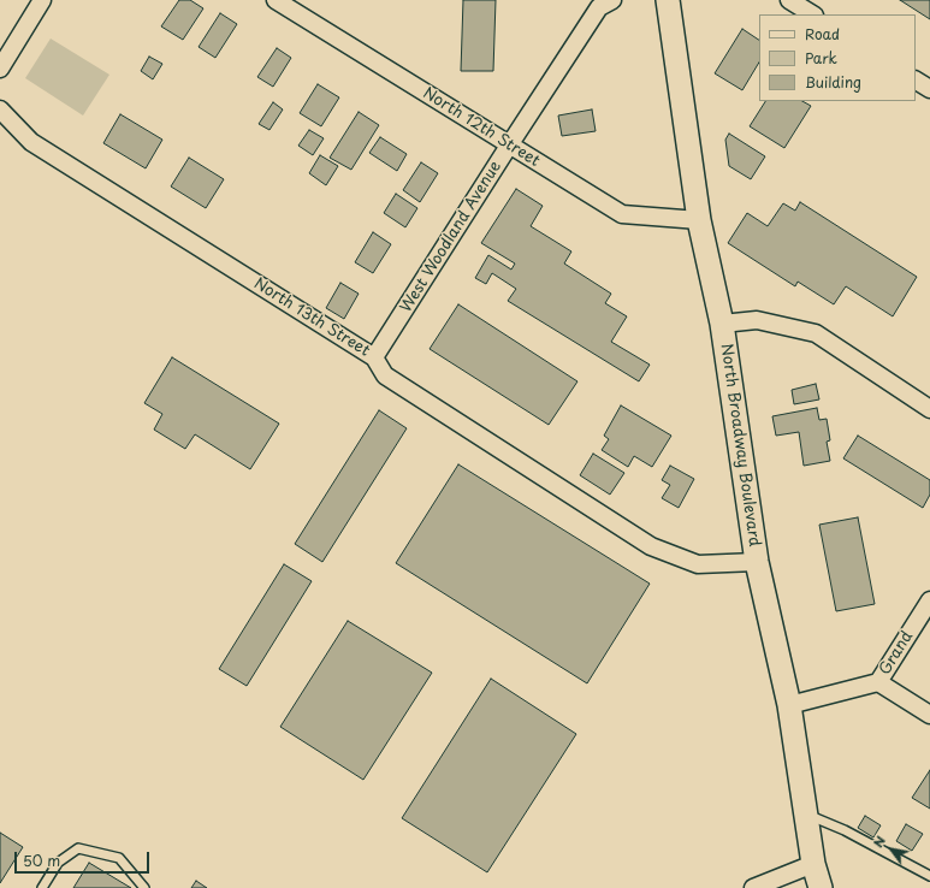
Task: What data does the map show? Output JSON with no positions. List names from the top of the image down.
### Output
{
  "streets": {
    "main road": ["North Broadway Boulevard"],
    "street": [
      "North 12th Street",
      "West Woodland Avenue",
      "North 13th Street",
      "Grand"
    ]
  },
  "crossings": [
    ["North 12th Street", "West Woodland Avenue"],
    ["North 12th Street", "North Broadway Boulevard"],
    ["West Woodland Avenue", "North 13th Street"],
    ["North 13th Street", "North Broadway Boulevard"]
  ],
  "legend": ["Road", "Park", "Building"],
  "scale_bar": "50 m",
  "north": "top left"
}
